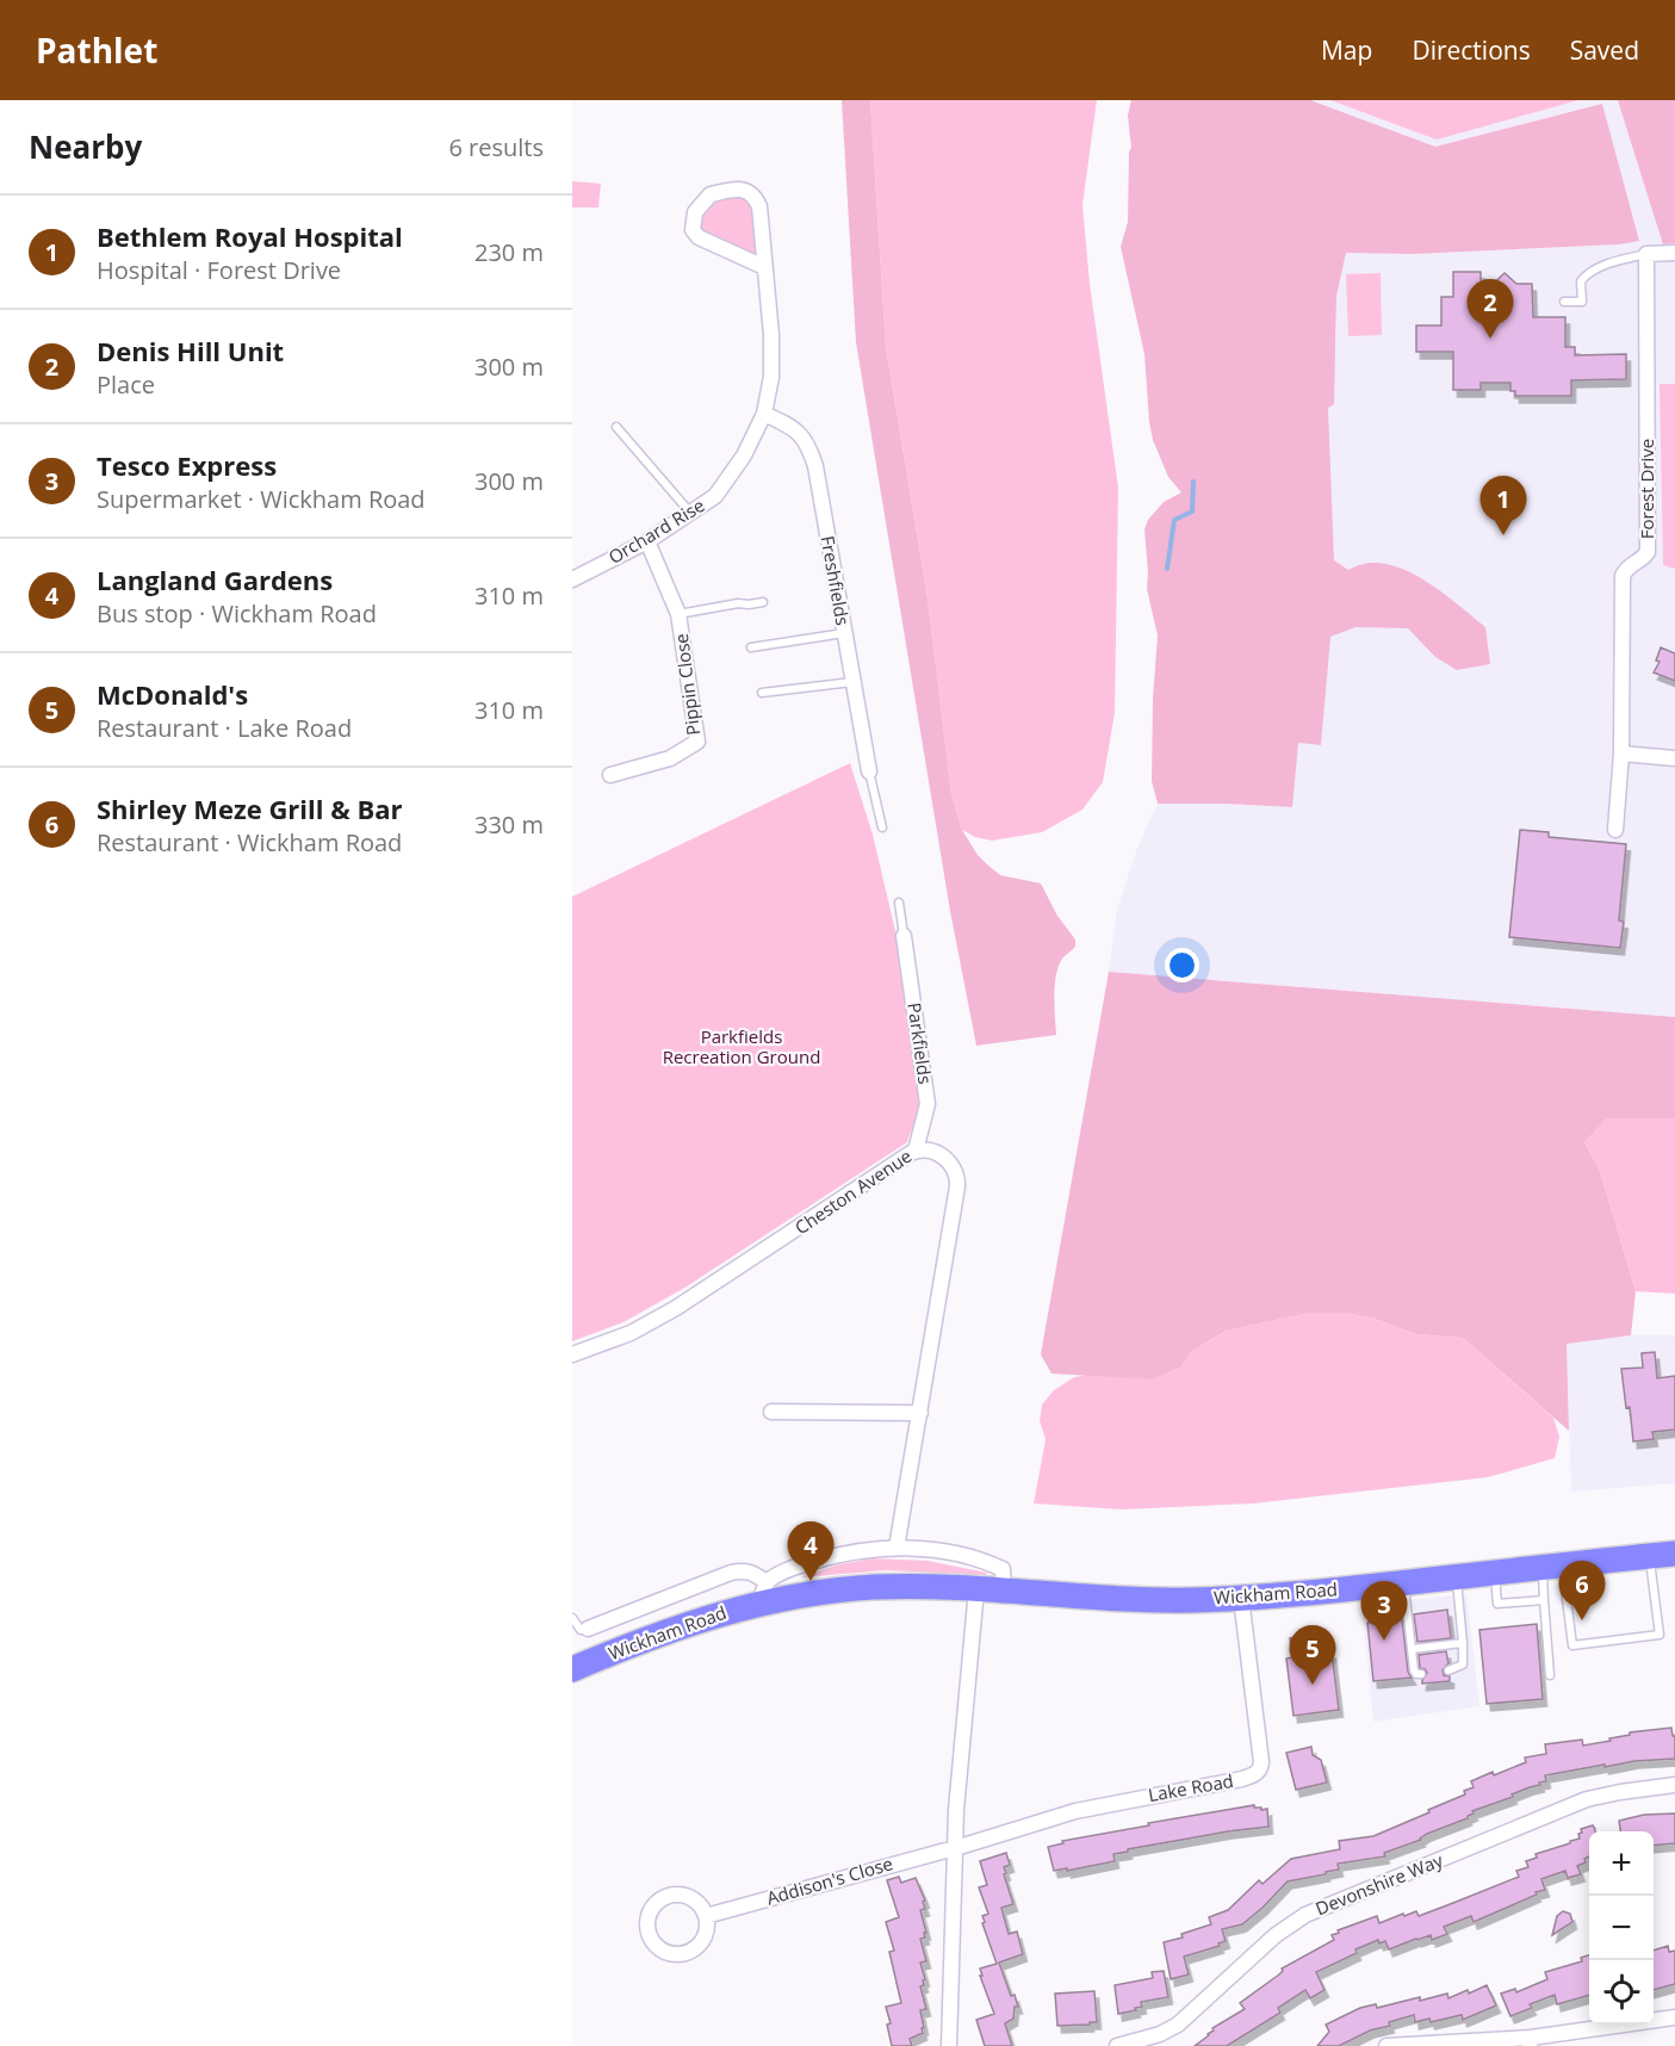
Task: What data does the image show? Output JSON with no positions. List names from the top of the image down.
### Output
{
  "streets": {
    "highway": ["Wickham Road"],
    "street": [
      "Forest Drive",
      "Orchard Rise",
      "Freshfields",
      "Pippin Close",
      "Parkfields",
      "Cheston Avenue",
      "Lake Road",
      "Addison's Close",
      "Devonshire Way"
    ]
  },
  "crossings": [
    ["Orchard Rise", "Freshfields"],
    ["Orchard Rise", "Pippin Close"],
    ["Parkfields", "Cheston Avenue"],
    ["Cheston Avenue", "Wickham Road"],
    ["Wickham Road", "Lake Road"],
    ["Lake Road", "Addison's Close"]
  ],
  "parks": ["Parkfields Recreation Ground"],
  "page": {
    "header": "Pathlet",
    "nav": ["Map", "Directions", "Saved"],
    "heading": ["Nearby", "6 results"],
    "list": [
      {
        "mark": "1",
        "name": "Bethlem Royal Hospital",
        "note": "Hospital · Forest Drive",
        "value": "230 m"
      },
      {
        "mark": "2",
        "name": "Denis Hill Unit",
        "note": "Place",
        "value": "300 m"
      },
      {
        "mark": "3",
        "name": "Tesco Express",
        "note": "Supermarket · Wickham Road",
        "value": "300 m"
      },
      {
        "mark": "4",
        "name": "Langland Gardens",
        "note": "Bus stop · Wickham Road",
        "value": "310 m"
      },
      {
        "mark": "5",
        "name": "McDonald's",
        "note": "Restaurant · Lake Road",
        "value": "310 m"
      },
      {
        "mark": "6",
        "name": "Shirley Meze Grill & Bar",
        "note": "Restaurant · Wickham Road",
        "value": "330 m"
      }
    ],
    "pins": [
      "2",
      "1",
      "4",
      "6",
      "3",
      "5"
    ],
    "map_buttons": ["+", "−"]
  }
}
